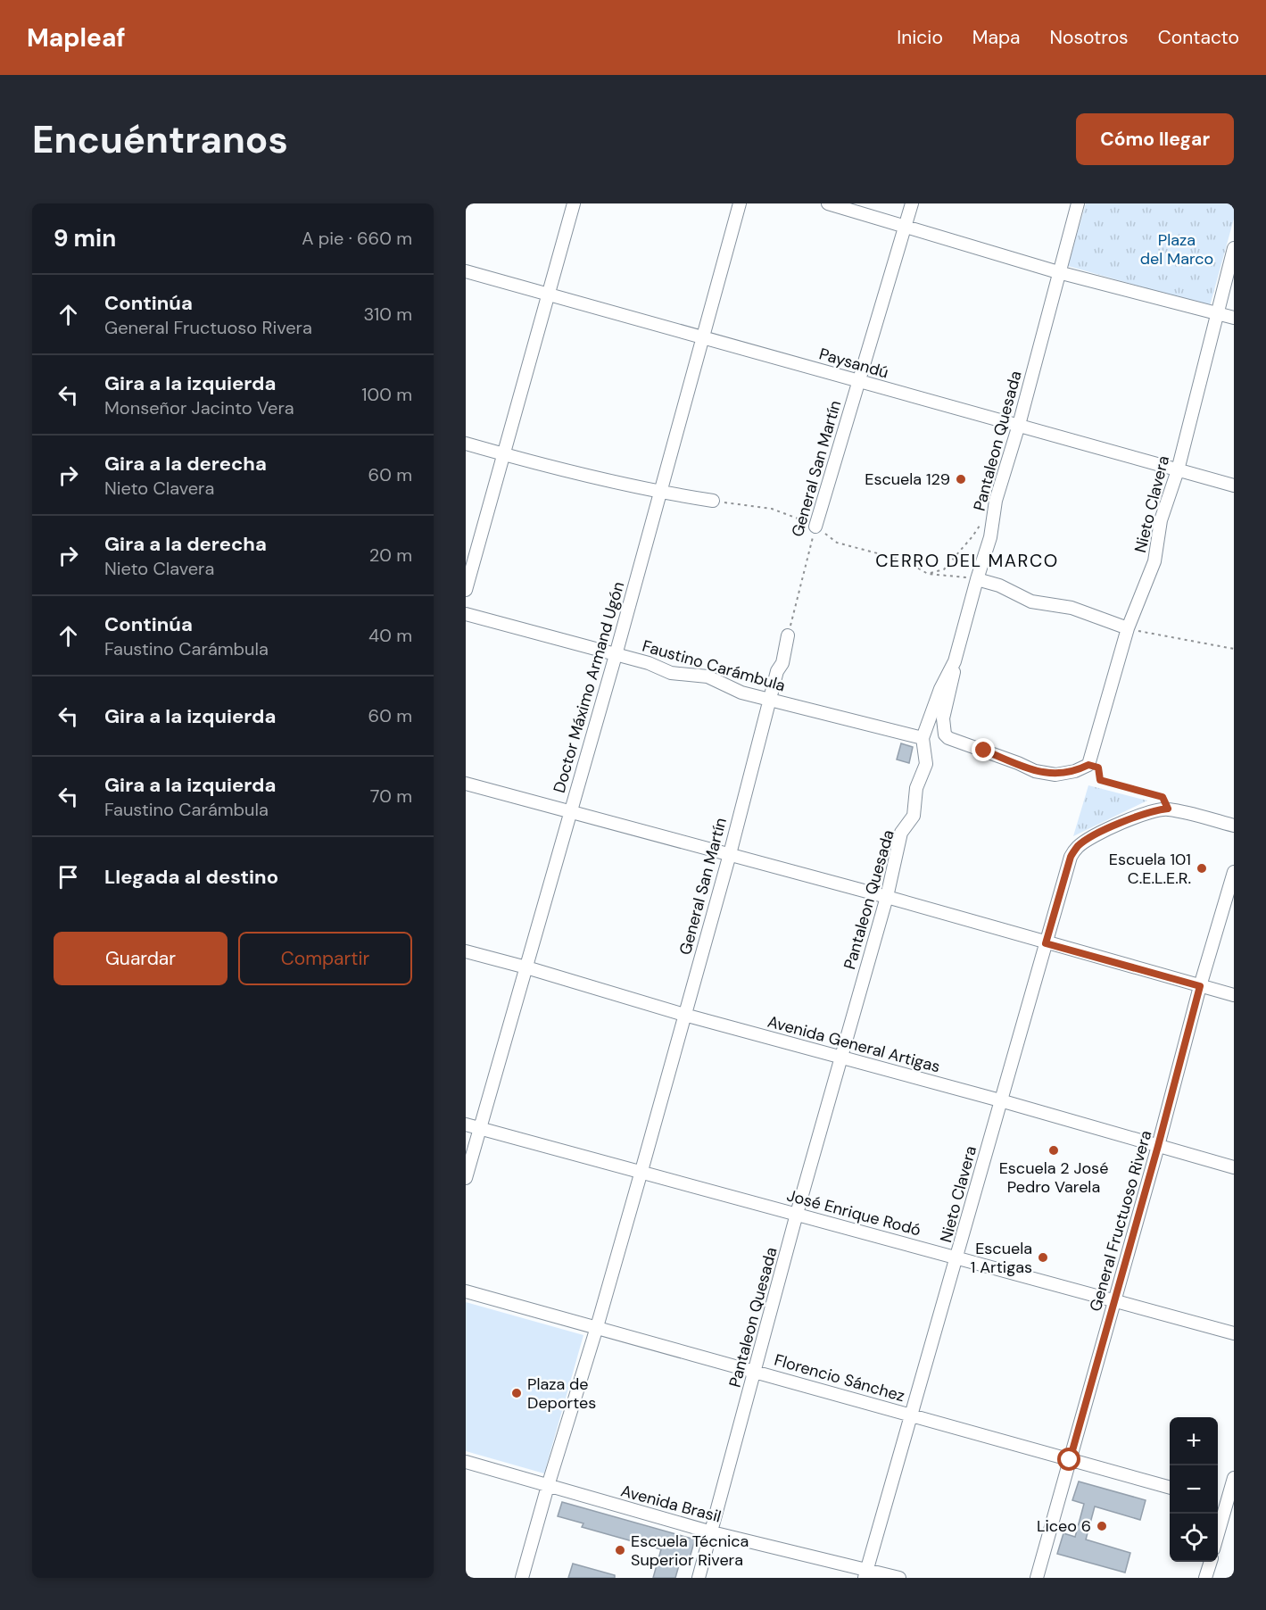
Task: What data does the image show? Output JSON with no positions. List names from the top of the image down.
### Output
{
  "streets": {
    "street": [
      "Paysandú",
      "Pantaleon Quesada",
      "General San Martín",
      "Nieto Clavera",
      "Faustino Carámbula",
      "Doctor Máximo Armand Ugón",
      "Avenida General Artigas",
      "José Enrique Rodó",
      "General Fructuoso Rivera",
      "Florencio Sánchez",
      "Avenida Brasil"
    ]
  },
  "crossings": [
    ["Paysandú", "Pantaleon Quesada"],
    ["Paysandú", "General San Martín"],
    ["Paysandú", "Nieto Clavera"],
    ["Paysandú", "Doctor Máximo Armand Ugón"],
    ["Pantaleon Quesada", "Faustino Carámbula"],
    ["Pantaleon Quesada", "Avenida General Artigas"],
    ["Pantaleon Quesada", "José Enrique Rodó"],
    ["Pantaleon Quesada", "Florencio Sánchez"],
    ["Pantaleon Quesada", "Avenida Brasil"],
    ["General San Martín", "Faustino Carámbula"],
    ["General San Martín", "Avenida General Artigas"],
    ["General San Martín", "José Enrique Rodó"],
    ["General San Martín", "Florencio Sánchez"],
    ["General San Martín", "Avenida Brasil"],
    ["Nieto Clavera", "Avenida General Artigas"],
    ["Nieto Clavera", "José Enrique Rodó"],
    ["Nieto Clavera", "Florencio Sánchez"],
    ["Nieto Clavera", "Avenida Brasil"],
    ["Faustino Carámbula", "Doctor Máximo Armand Ugón"],
    ["Doctor Máximo Armand Ugón", "Avenida General Artigas"],
    ["Doctor Máximo Armand Ugón", "José Enrique Rodó"],
    ["Avenida General Artigas", "General Fructuoso Rivera"],
    ["José Enrique Rodó", "General Fructuoso Rivera"],
    ["General Fructuoso Rivera", "Florencio Sánchez"]
  ],
  "districts": ["CERRO DEL MARCO"],
  "parks": ["Plaza del Marco"],
  "places": [
    "Escuela 129",
    "Escuela 101 C.E.L.E.R.",
    "Escuela 2 José Pedro Varela",
    "Escuela 1 Artigas",
    "Plaza de Deportes",
    "Liceo 6",
    "Escuela Técnica Superior Rivera"
  ],
  "page": {
    "header": "Mapleaf",
    "nav": [
      "Inicio",
      "Mapa",
      "Nosotros",
      "Contacto"
    ],
    "buttons": [
      "Cómo llegar",
      ["Guardar", "Compartir"]
    ],
    "title": "Encuéntranos",
    "heading": ["9 min", "A pie · 660 m"],
    "list": [
      ["Continúa", "General Fructuoso Rivera", "310 m"],
      ["Gira a la izquierda", "Monseñor Jacinto Vera", "100 m"],
      ["Gira a la derecha", "Nieto Clavera", "60 m"],
      ["Gira a la derecha", "Nieto Clavera", "20 m"],
      ["Continúa", "Faustino Carámbula", "40 m"],
      ["Gira a la izquierda", "60 m"],
      ["Gira a la izquierda", "Faustino Carámbula", "70 m"],
      "Llegada al destino"
    ],
    "map_buttons": ["+", "−"]
  }
}
